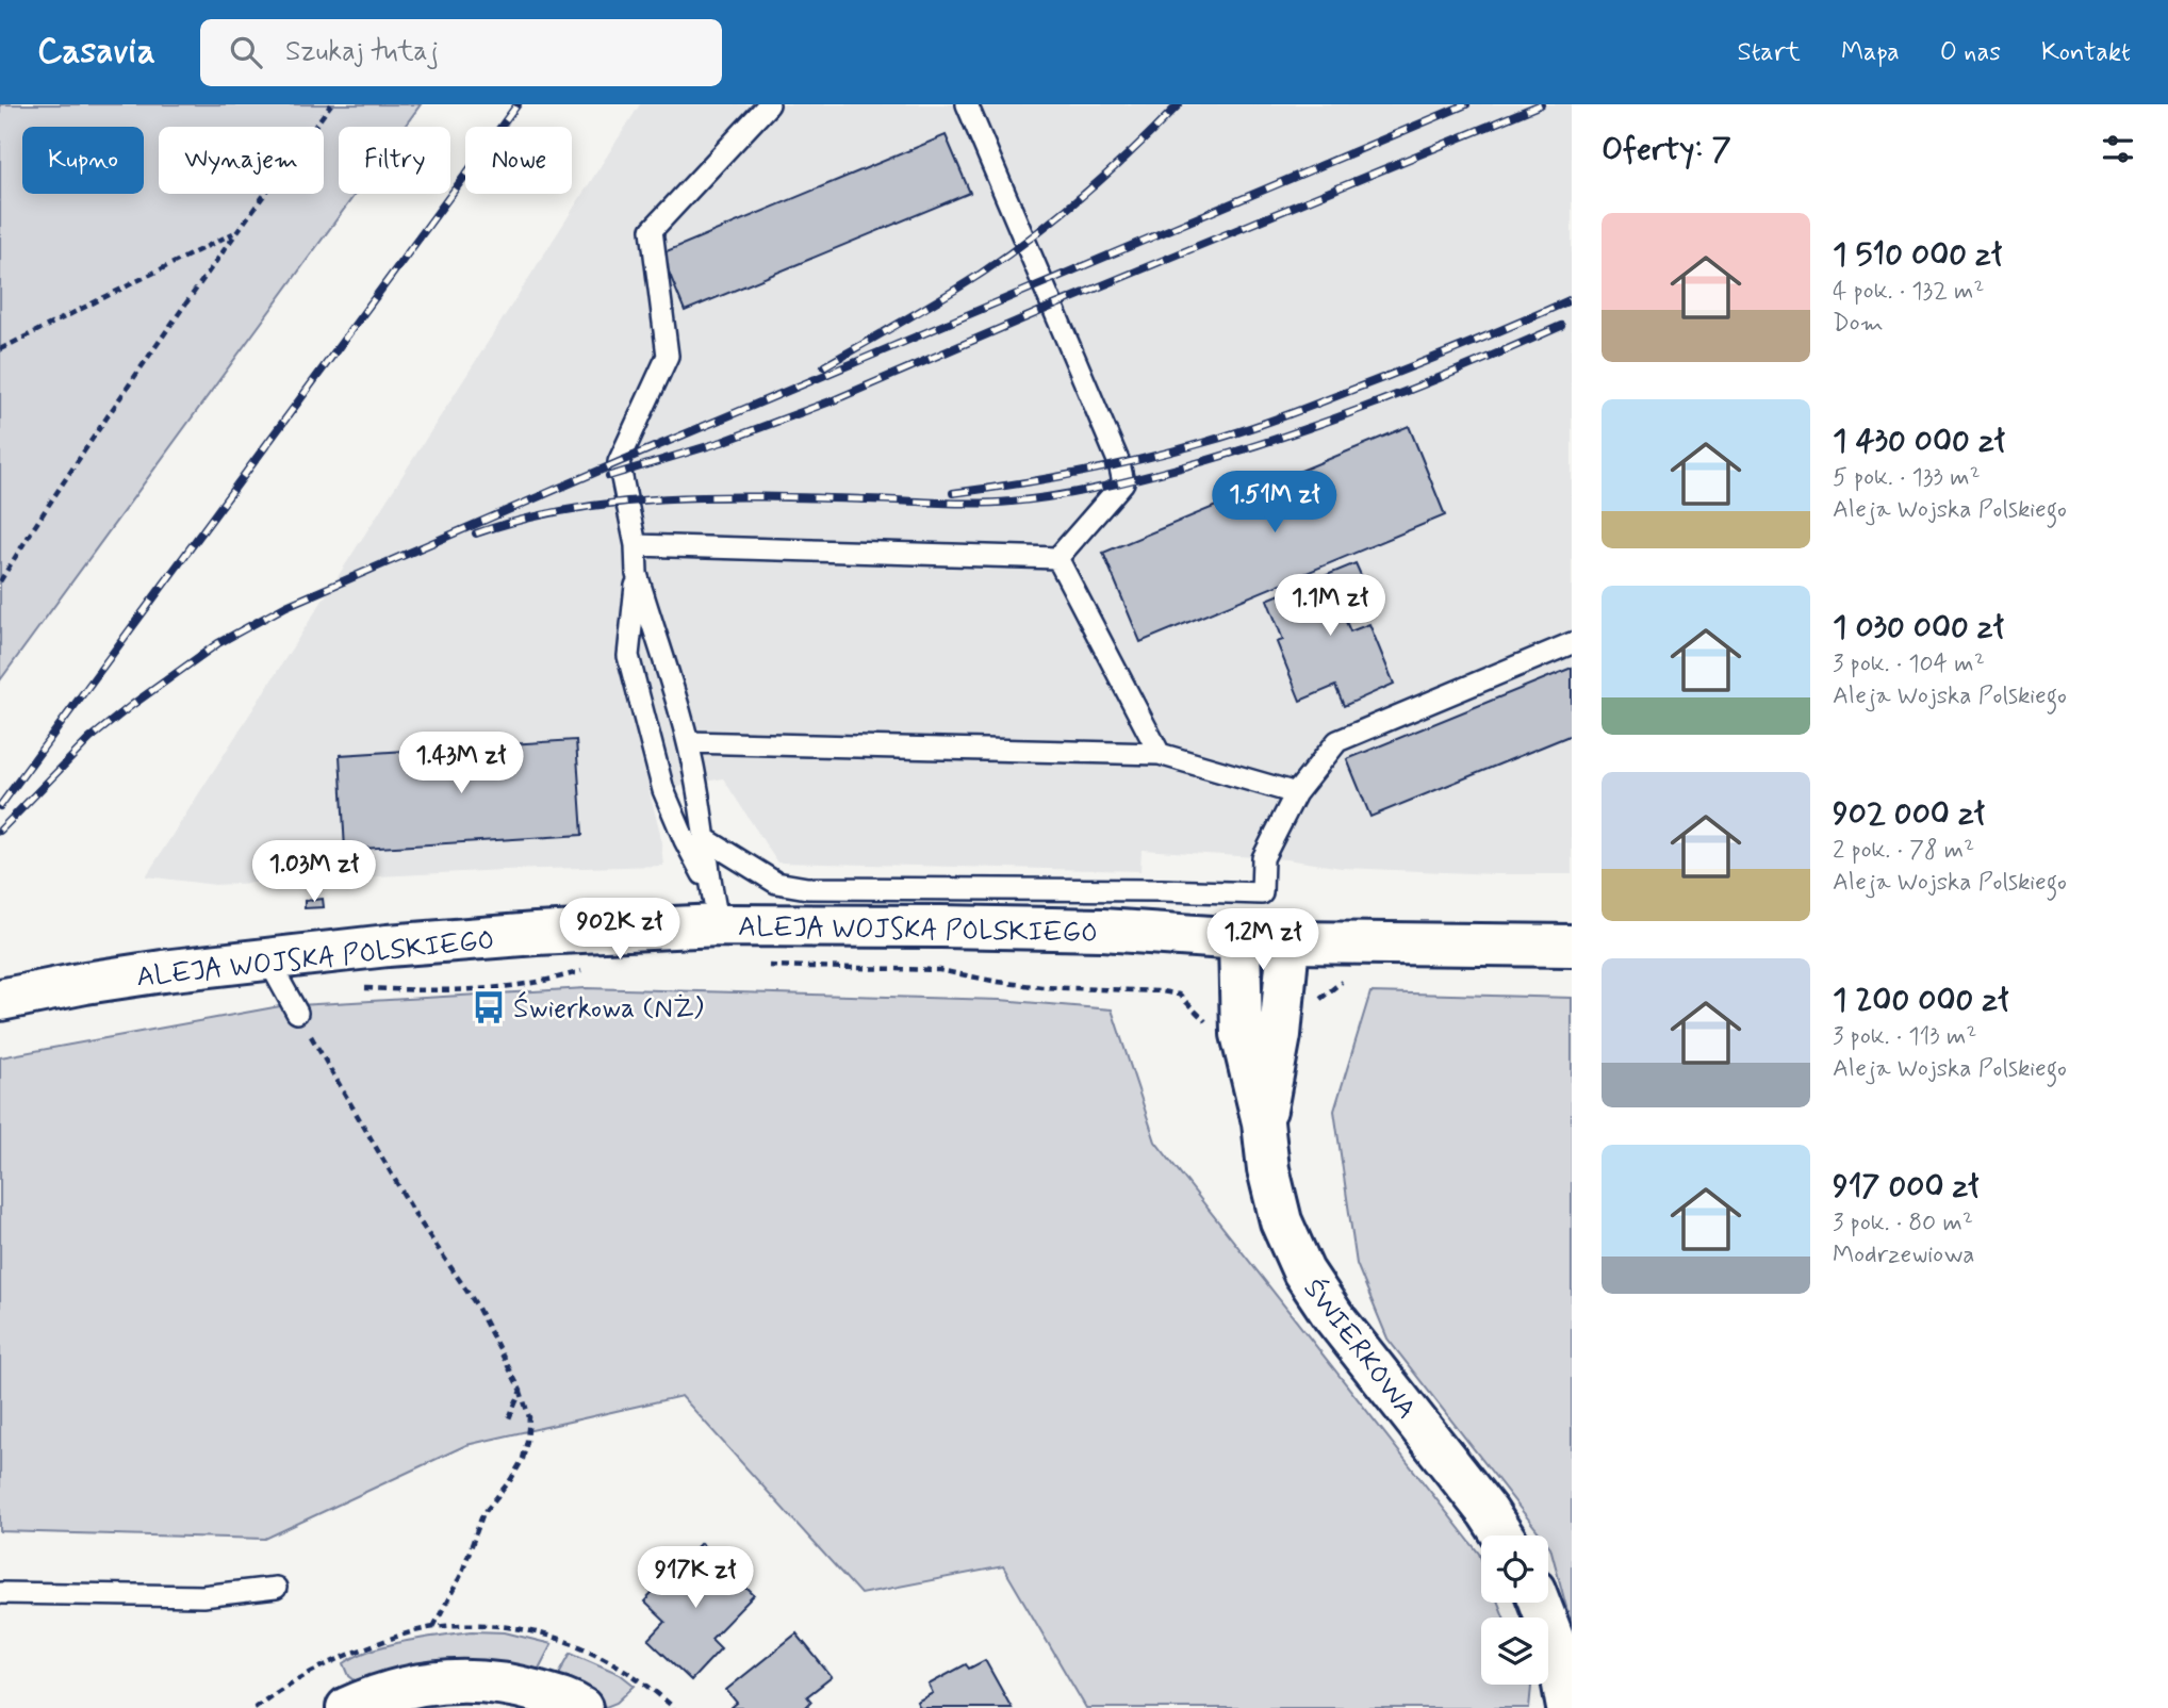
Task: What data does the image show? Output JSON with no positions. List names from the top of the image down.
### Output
{
  "streets": {
    "main road": ["ALEJA WOJSKA POLSKIEGO", "ŚWIERKOWA"]
  },
  "places": {
    "bus stop": ["Świerkowa (NŻ)"]
  },
  "page": {
    "header": "Casavia",
    "search": "Szukaj tutaj",
    "nav": [
      "Start",
      "Mapa",
      "O nas",
      "Kontakt"
    ],
    "heading": "Oferty: 7",
    "chip": [
      "Kupno",
      "Wynajem",
      "Filtry",
      "Nowe"
    ],
    "list": [
      {
        "name": "1 510 000 zł",
        "note": "4 pok. · 132 m² · Dom"
      },
      {
        "name": "1 430 000 zł",
        "note": "5 pok. · 133 m² · Aleja Wojska Polskiego"
      },
      {
        "name": "1 030 000 zł",
        "note": "3 pok. · 104 m² · Aleja Wojska Polskiego"
      },
      {
        "name": "902 000 zł",
        "note": "2 pok. · 78 m² · Aleja Wojska Polskiego"
      },
      {
        "name": "1 200 000 zł",
        "note": "3 pok. · 113 m² · Aleja Wojska Polskiego"
      },
      {
        "name": "917 000 zł",
        "note": "3 pok. · 80 m² · Modrzewiowa"
      }
    ],
    "price": [
      "1.51M zł",
      "1.1M zł",
      "1.43M zł",
      "1.03M zł",
      "902K zł",
      "1.2M zł",
      "917K zł"
    ]
  }
}
